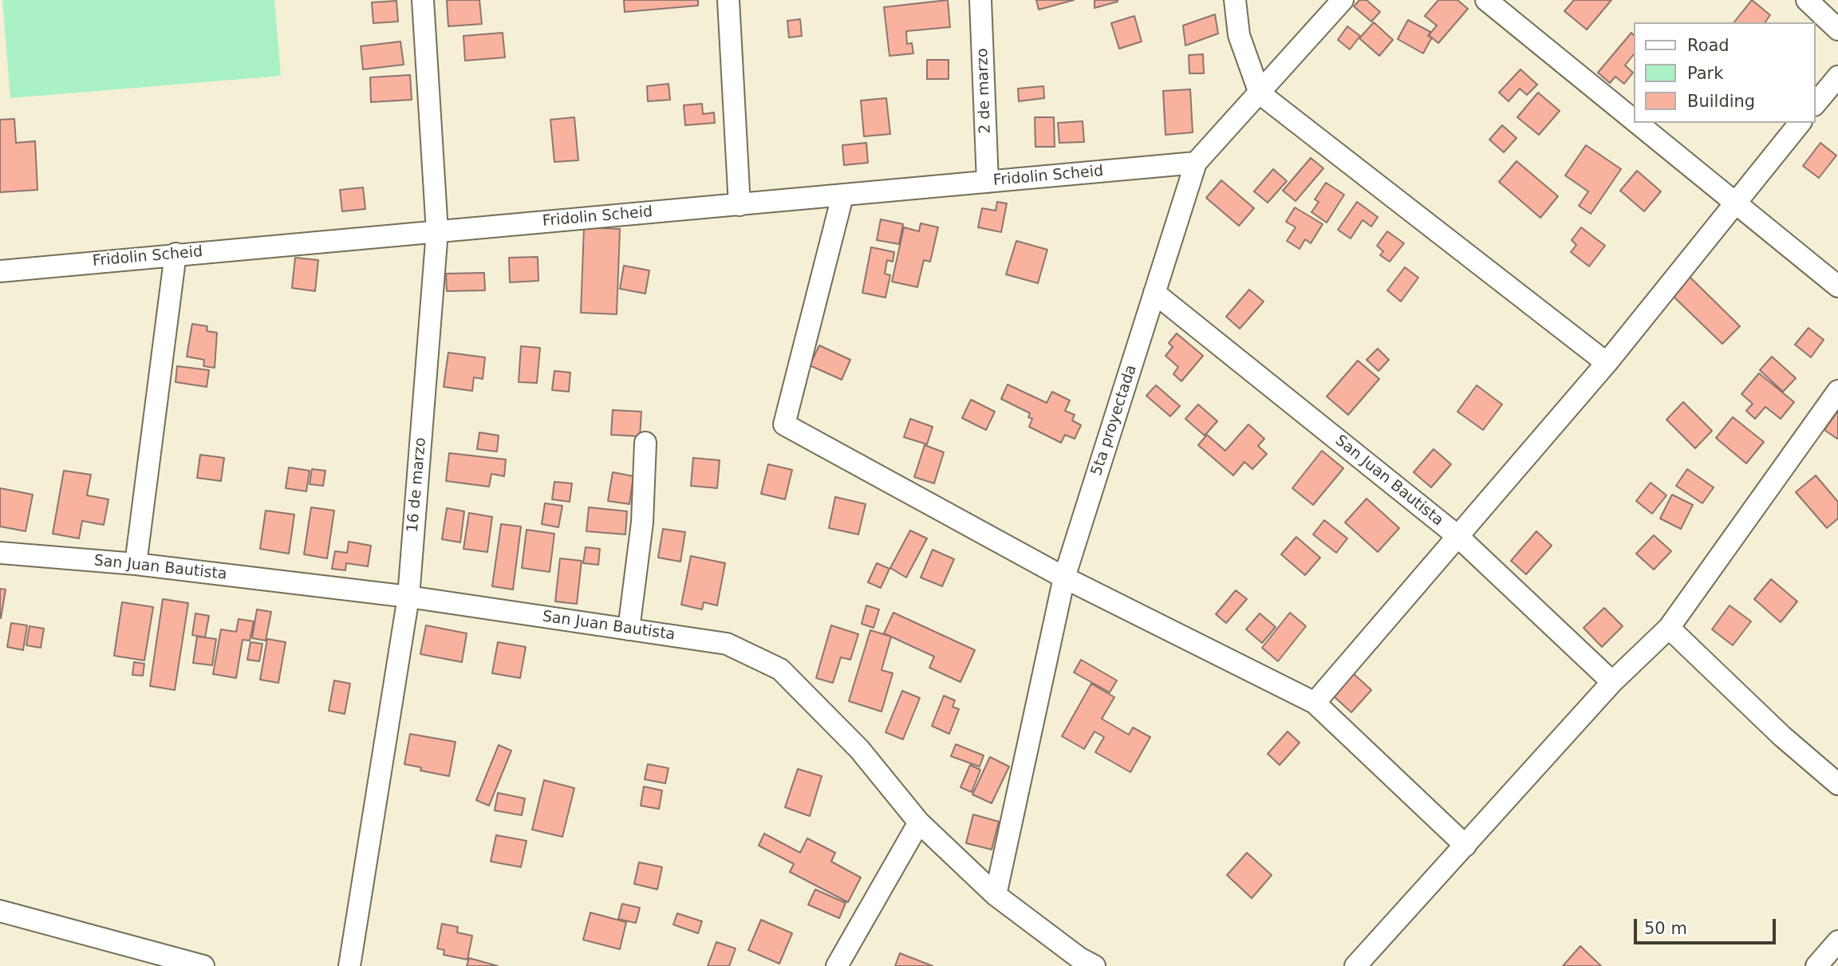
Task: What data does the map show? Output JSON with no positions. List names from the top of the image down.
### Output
{
  "streets": {
    "street": [
      "2 de marzo",
      "Fridolin Scheid",
      "5ta proyectada",
      "San Juan Bautista",
      "16 de marzo"
    ]
  },
  "crossings": [
    ["2 de marzo", "Fridolin Scheid"],
    ["Fridolin Scheid", "5ta proyectada"],
    ["Fridolin Scheid", "16 de marzo"],
    ["5ta proyectada", "San Juan Bautista"],
    ["San Juan Bautista", "16 de marzo"]
  ],
  "legend": ["Road", "Park", "Building"],
  "scale_bar": "50 m"
}
